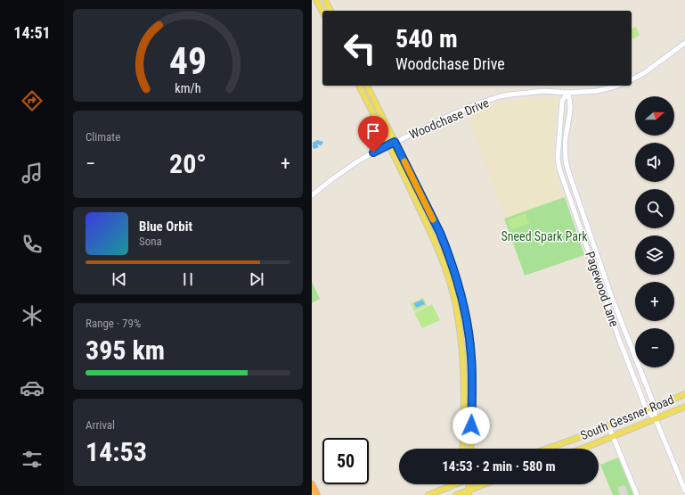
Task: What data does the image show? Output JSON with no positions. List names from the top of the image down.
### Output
{
  "streets": {
    "main road": ["South Gessner Road"],
    "street": ["Woodchase Drive", "Pagewood Lane"]
  },
  "crossings": [
    ["Woodchase Drive", "Pagewood Lane"],
    ["Pagewood Lane", "South Gessner Road"]
  ],
  "parks": ["Sneed Spark Park"],
  "north": "right",
  "page": {
    "tabs": "14:51",
    "turn": ["540 m", "Woodchase Drive"],
    "map_buttons": ["+", "−"],
    "tile": [
      "Climate",
      ["Range · 79%", "395 km"],
      ["Arrival", "14:53"]
    ],
    "heat": ["−", "20°", "+"],
    "song": ["Blue Orbit", "Sona"],
    "limit": "50",
    "trip": "14:53 · 2 min · 580 m",
    "gauge": ["49", "km/h"]
  }
}
